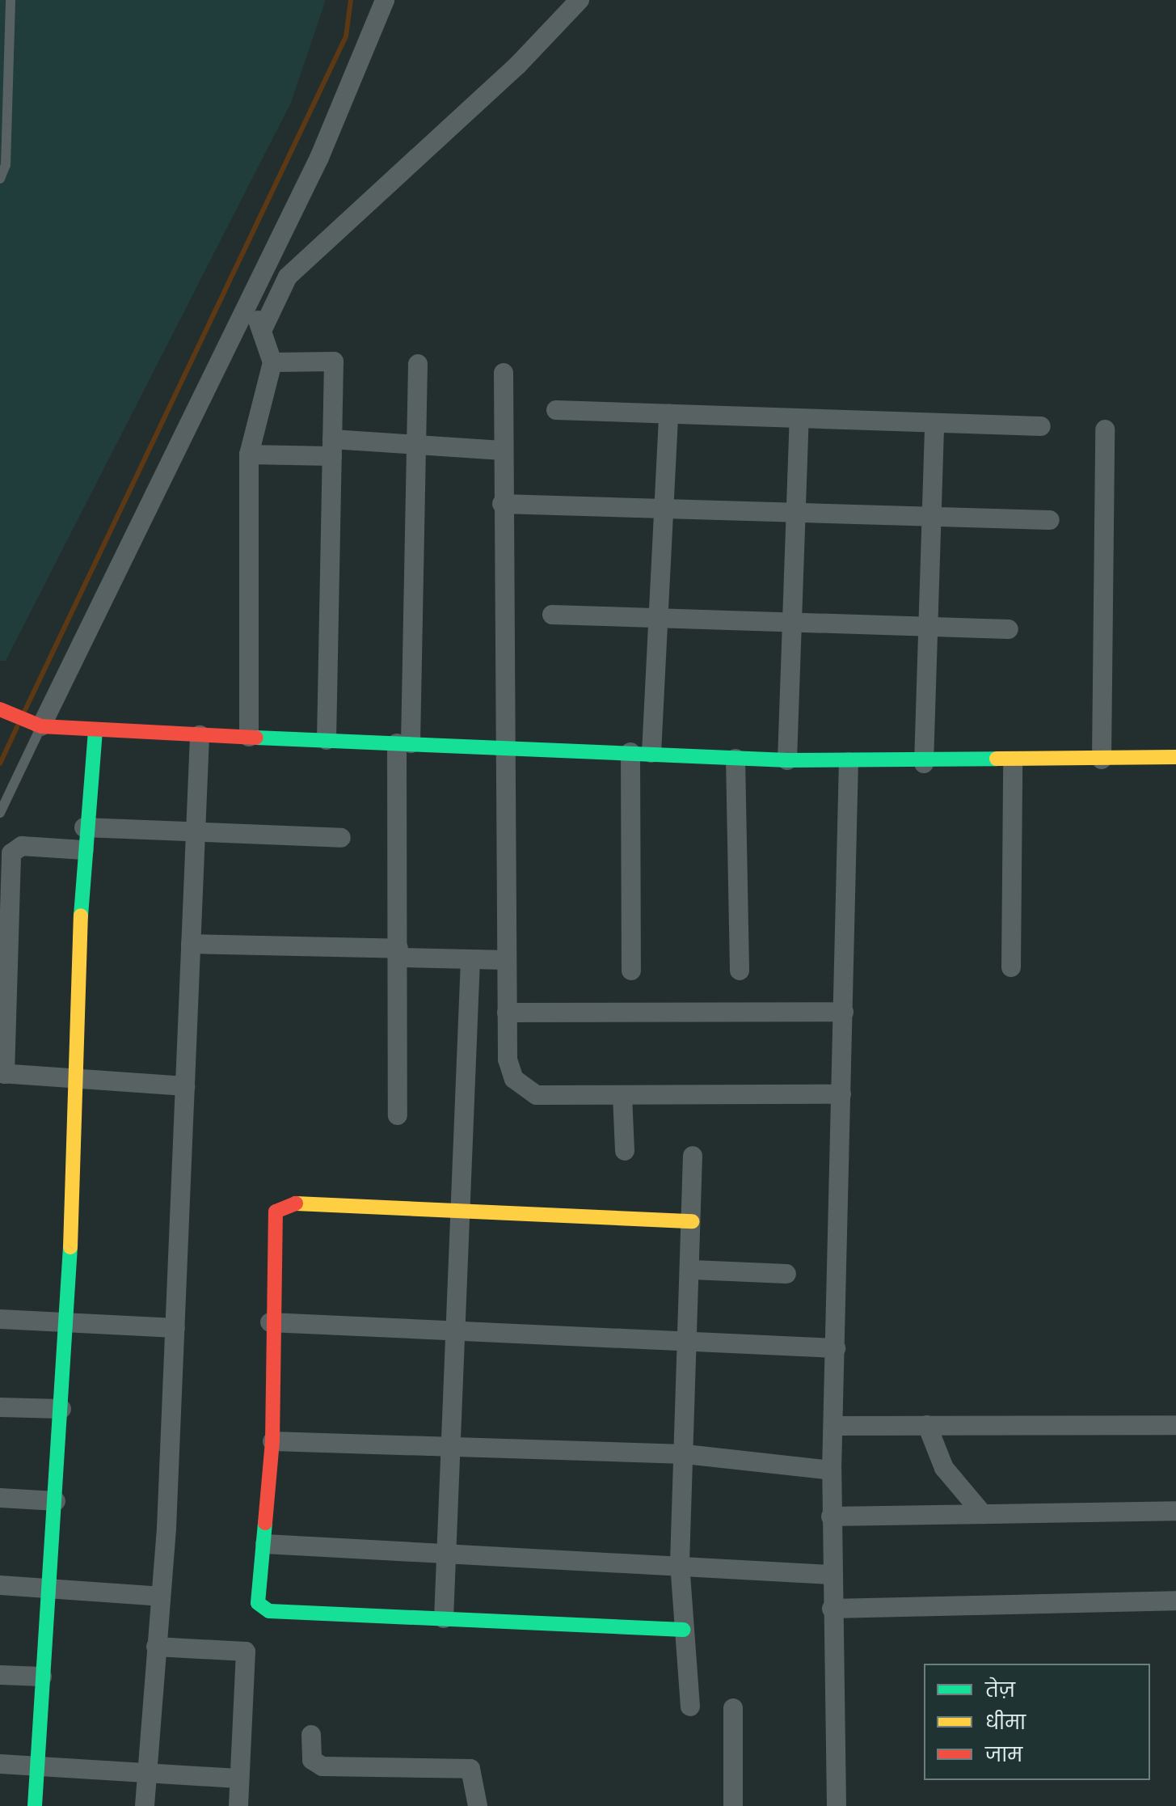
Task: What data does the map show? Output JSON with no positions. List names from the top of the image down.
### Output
{
  "legend": ["तेज़", "धीमा", "जाम"]
}
